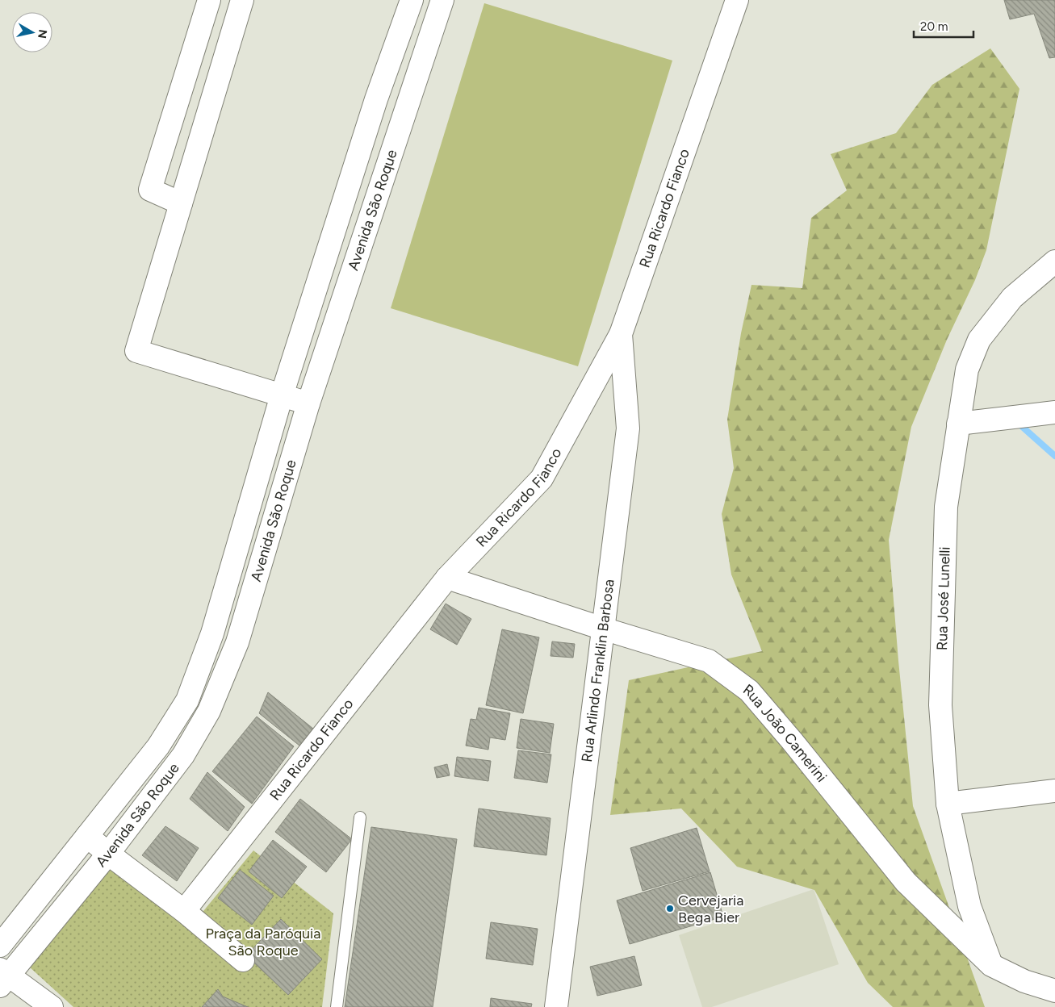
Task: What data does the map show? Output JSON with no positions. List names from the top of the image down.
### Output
{
  "streets": {
    "street": [
      "Rua Ricardo Fianco",
      "Avenida São Roque",
      "Rua José Lunelli",
      "Rua Arlindo Franklin Barbosa",
      "Rua João Camerini"
    ]
  },
  "crossings": [
    ["Rua Ricardo Fianco", "Rua Arlindo Franklin Barbosa"],
    ["Rua Ricardo Fianco", "Rua João Camerini"],
    ["Rua José Lunelli", "Rua João Camerini"],
    ["Rua Arlindo Franklin Barbosa", "Rua João Camerini"]
  ],
  "parks": ["Praça da Paróquia São Roque"],
  "places": ["Cervejaria Bega Bier"],
  "scale_bar": "20 m",
  "north": "right"
}
